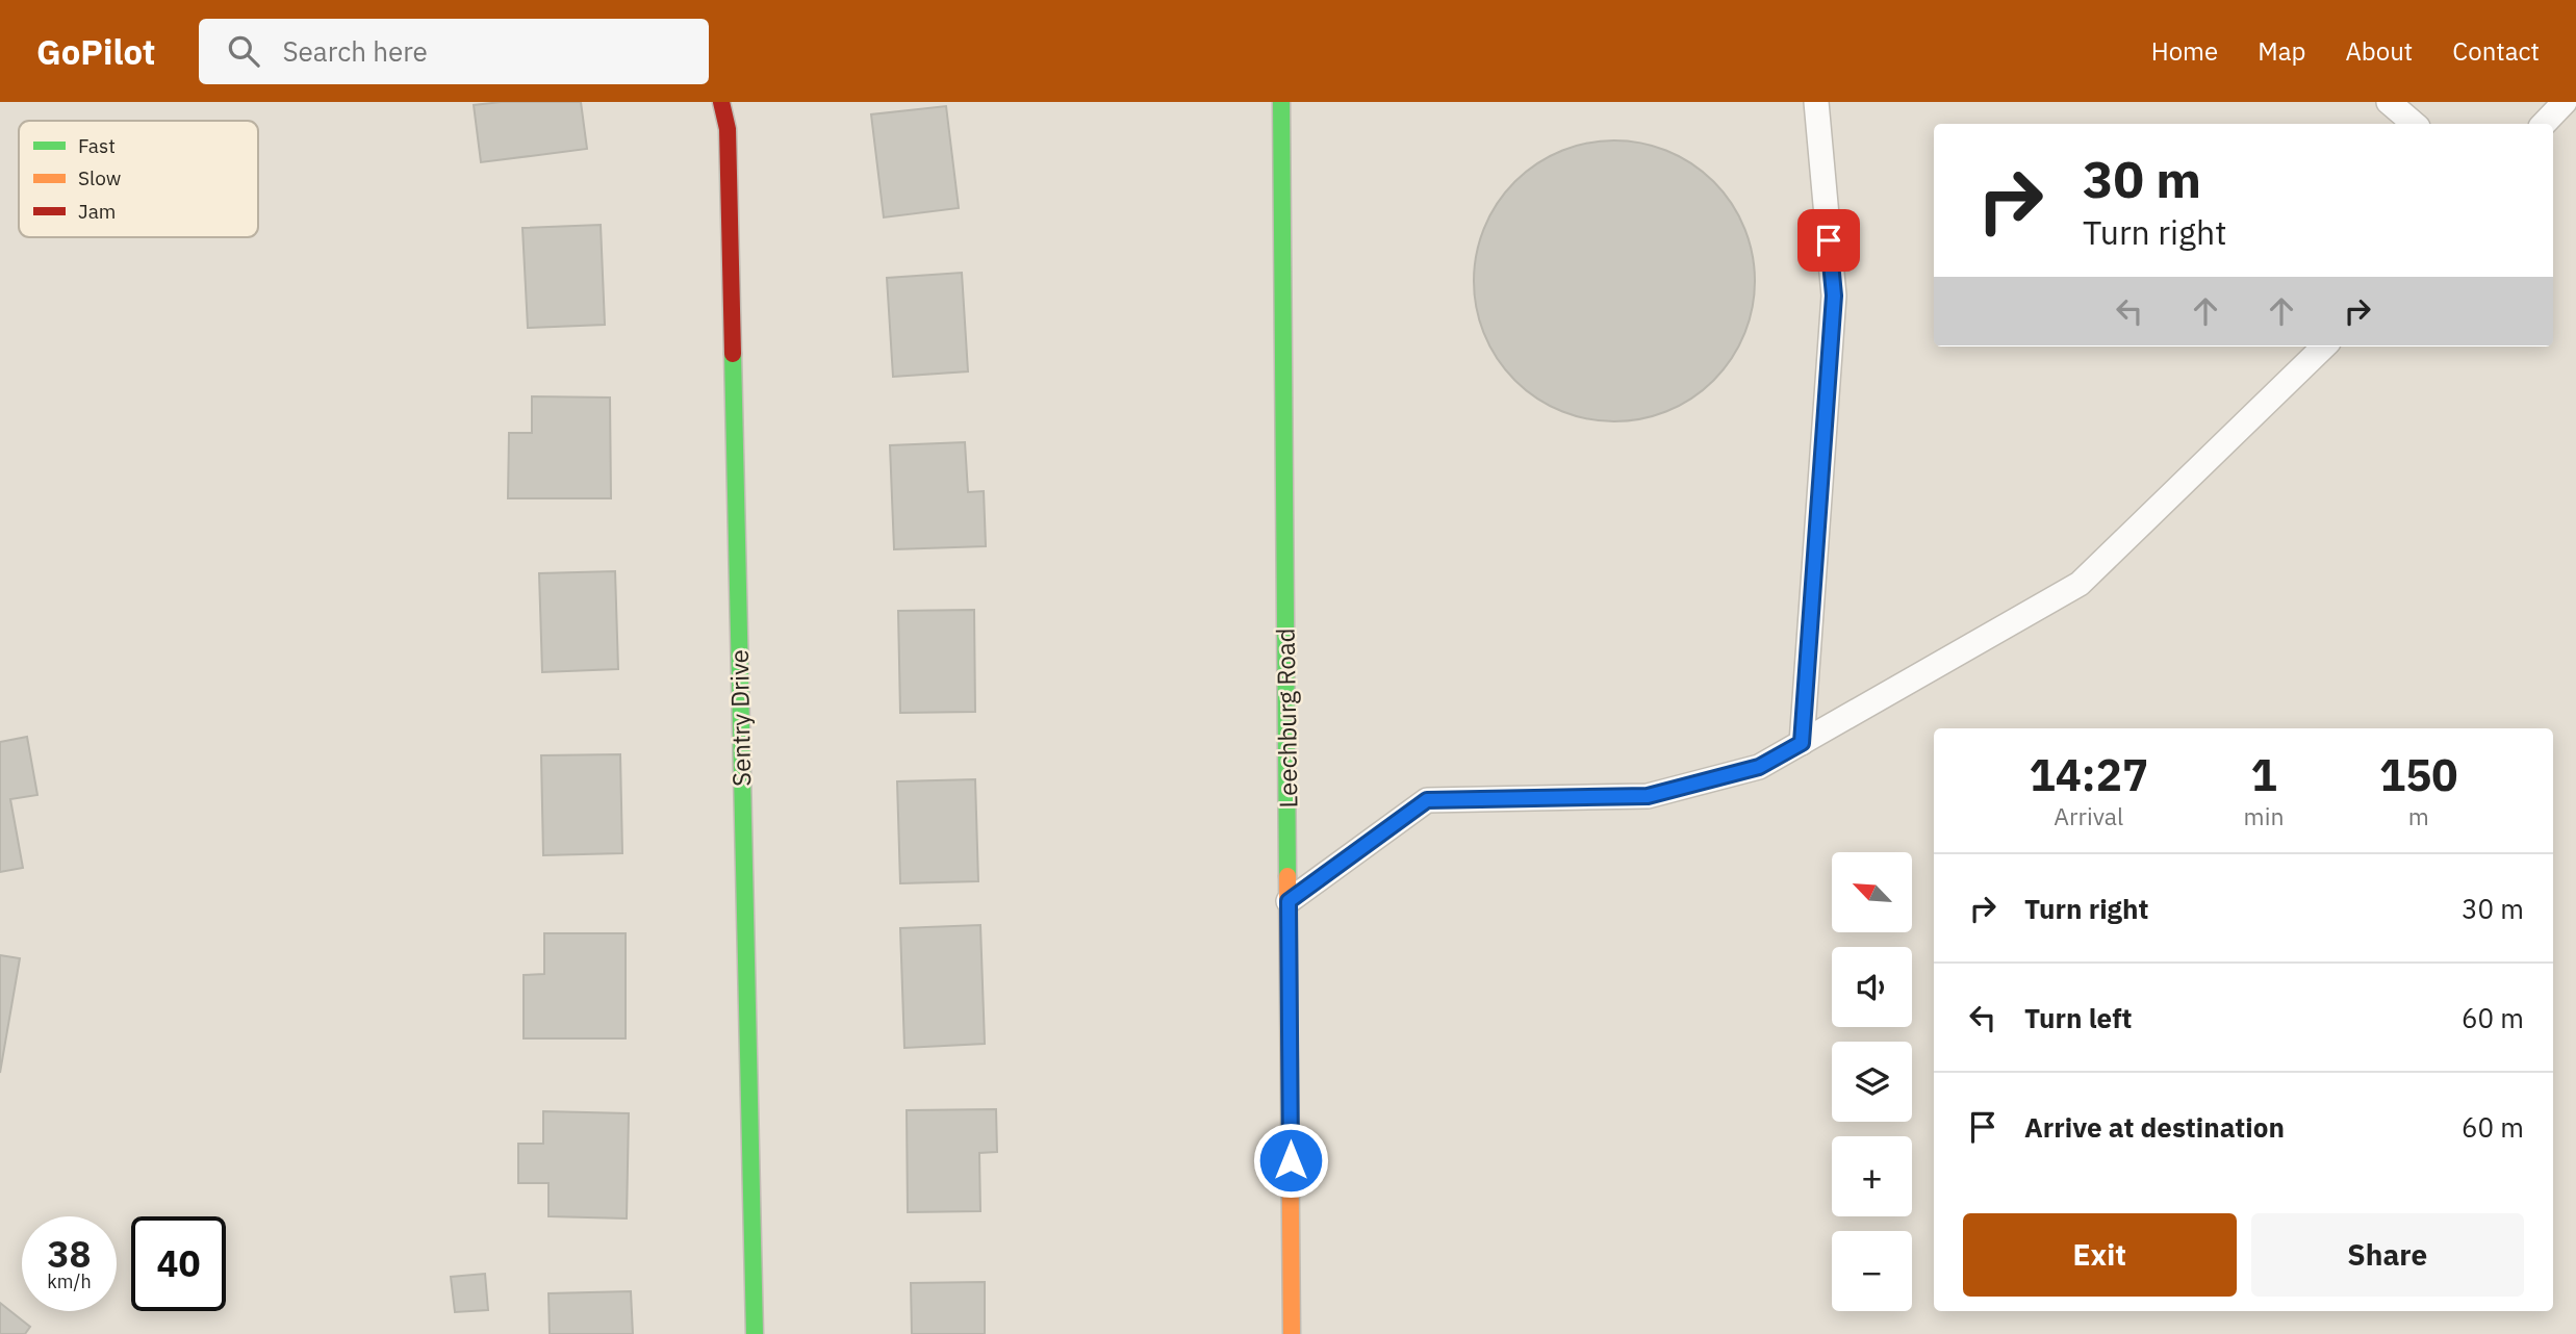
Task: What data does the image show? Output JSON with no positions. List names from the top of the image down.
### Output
{
  "streets": {
    "street": ["Sentry Drive", "Leechburg Road"]
  },
  "legend": ["Fast", "Slow", "Jam"],
  "north": "top left",
  "page": {
    "header": "GoPilot",
    "search": "Search here",
    "nav": [
      "Home",
      "Map",
      "About",
      "Contact"
    ],
    "turn": ["30 m", "Turn right"],
    "eta": [
      "14:27",
      "Arrival",
      "1",
      "min",
      "150",
      "m"
    ],
    "map_buttons": ["+", "−"],
    "list": [
      {
        "name": "Turn right",
        "value": "30 m"
      },
      {
        "name": "Turn left",
        "value": "60 m"
      },
      {
        "name": "Arrive at destination",
        "value": "60 m"
      }
    ],
    "buttons": ["Exit", "Share"],
    "speed": "38 km/h",
    "limit": "40"
  }
}
